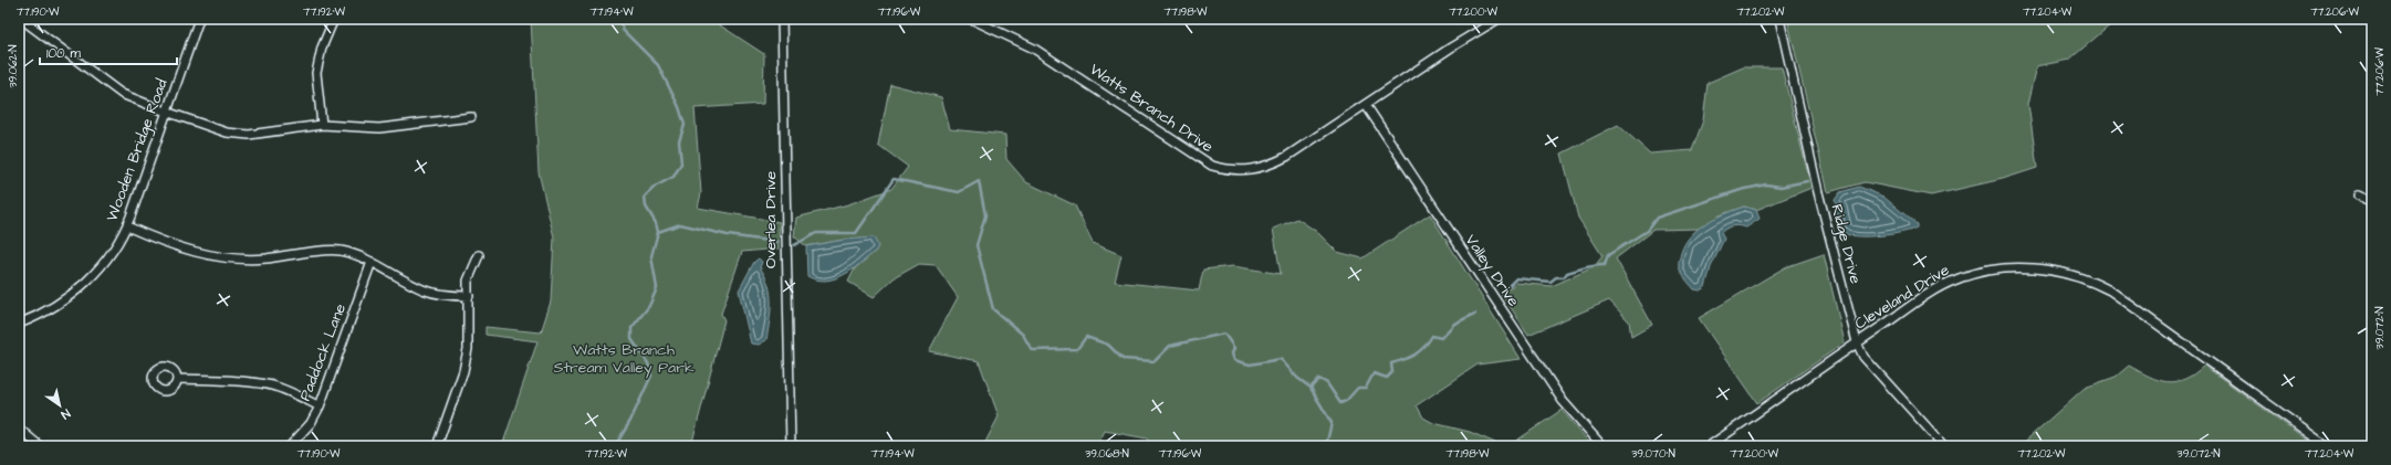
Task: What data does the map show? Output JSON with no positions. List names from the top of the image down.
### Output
{
  "streets": {
    "street": [
      "Watts Branch Drive",
      "Wooden Bridge Road",
      "Overlea Drive",
      "Ridge Drive",
      "Valley Drive",
      "Cleveland Drive",
      "Paddock Lane"
    ]
  },
  "crossings": [
    ["Watts Branch Drive", "Valley Drive"],
    ["Ridge Drive", "Cleveland Drive"]
  ],
  "parks": ["Watts Branch Stream Valley Park"],
  "scale_bar": "100 m",
  "north": "bottom right",
  "coordinates": [
    "77.190°W",
    "77.192°W",
    "77.194°W",
    "77.196°W",
    "77.198°W",
    "77.200°W",
    "77.202°W",
    "77.204°W",
    "77.206°W",
    "39.062°N",
    "39.072°N",
    "39.068°N",
    "39.070°N"
  ]
}
